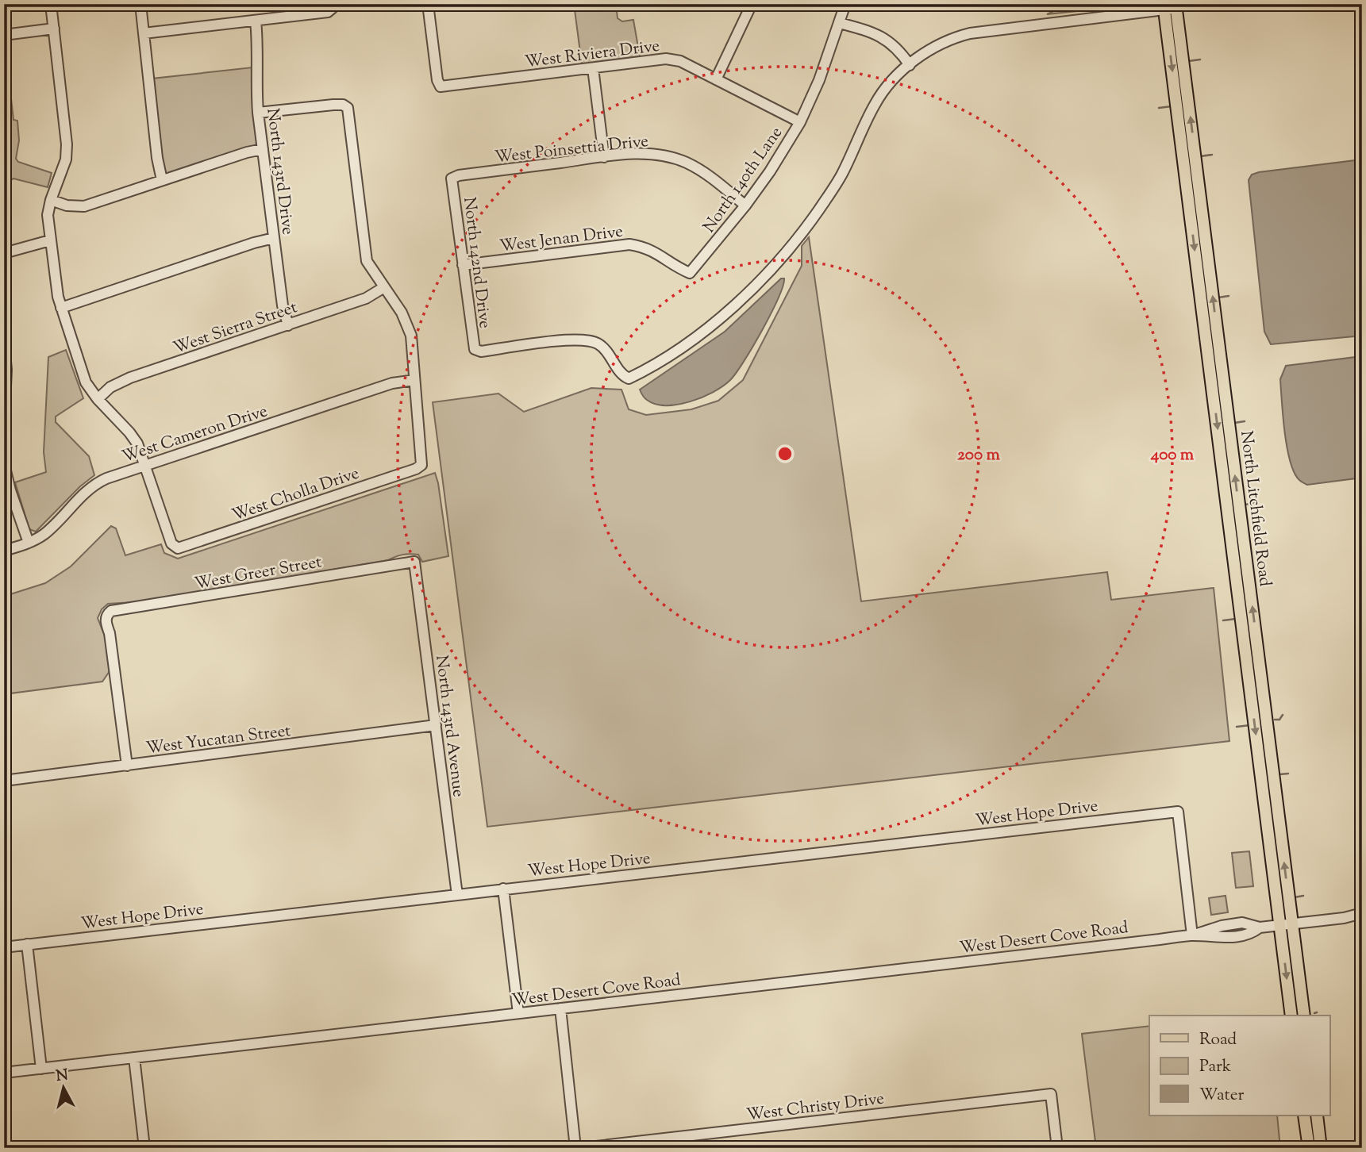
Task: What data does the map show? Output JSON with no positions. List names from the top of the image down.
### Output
{
  "streets": {
    "main road": ["North Litchfield Road"],
    "street": [
      "West Riviera Drive",
      "West Poinsettia Drive",
      "North 143rd Drive",
      "North 140th Lane",
      "West Jenan Drive",
      "North 142nd Drive",
      "West Sierra Street",
      "West Cameron Drive",
      "West Cholla Drive",
      "West Greer Street",
      "North 143rd Avenue",
      "West Yucatan Street",
      "West Hope Drive",
      "West Desert Cove Road",
      "West Christy Drive"
    ]
  },
  "crossings": [
    ["West Riviera Drive", "North 140th Lane"],
    ["West Poinsettia Drive", "North 140th Lane"],
    ["West Poinsettia Drive", "North 142nd Drive"],
    ["North 143rd Drive", "West Sierra Street"],
    ["North 140th Lane", "West Jenan Drive"],
    ["West Jenan Drive", "North 142nd Drive"],
    ["West Cameron Drive", "West Cholla Drive"],
    ["North Litchfield Road", "West Desert Cove Road"],
    ["West Greer Street", "North 143rd Avenue"],
    ["West Greer Street", "West Yucatan Street"],
    ["North 143rd Avenue", "West Yucatan Street"],
    ["North 143rd Avenue", "West Hope Drive"],
    ["West Hope Drive", "West Desert Cove Road"]
  ],
  "legend": ["Road", "Park", "Water"],
  "north": "top",
  "rings": ["200 m", "400 m"]
}
